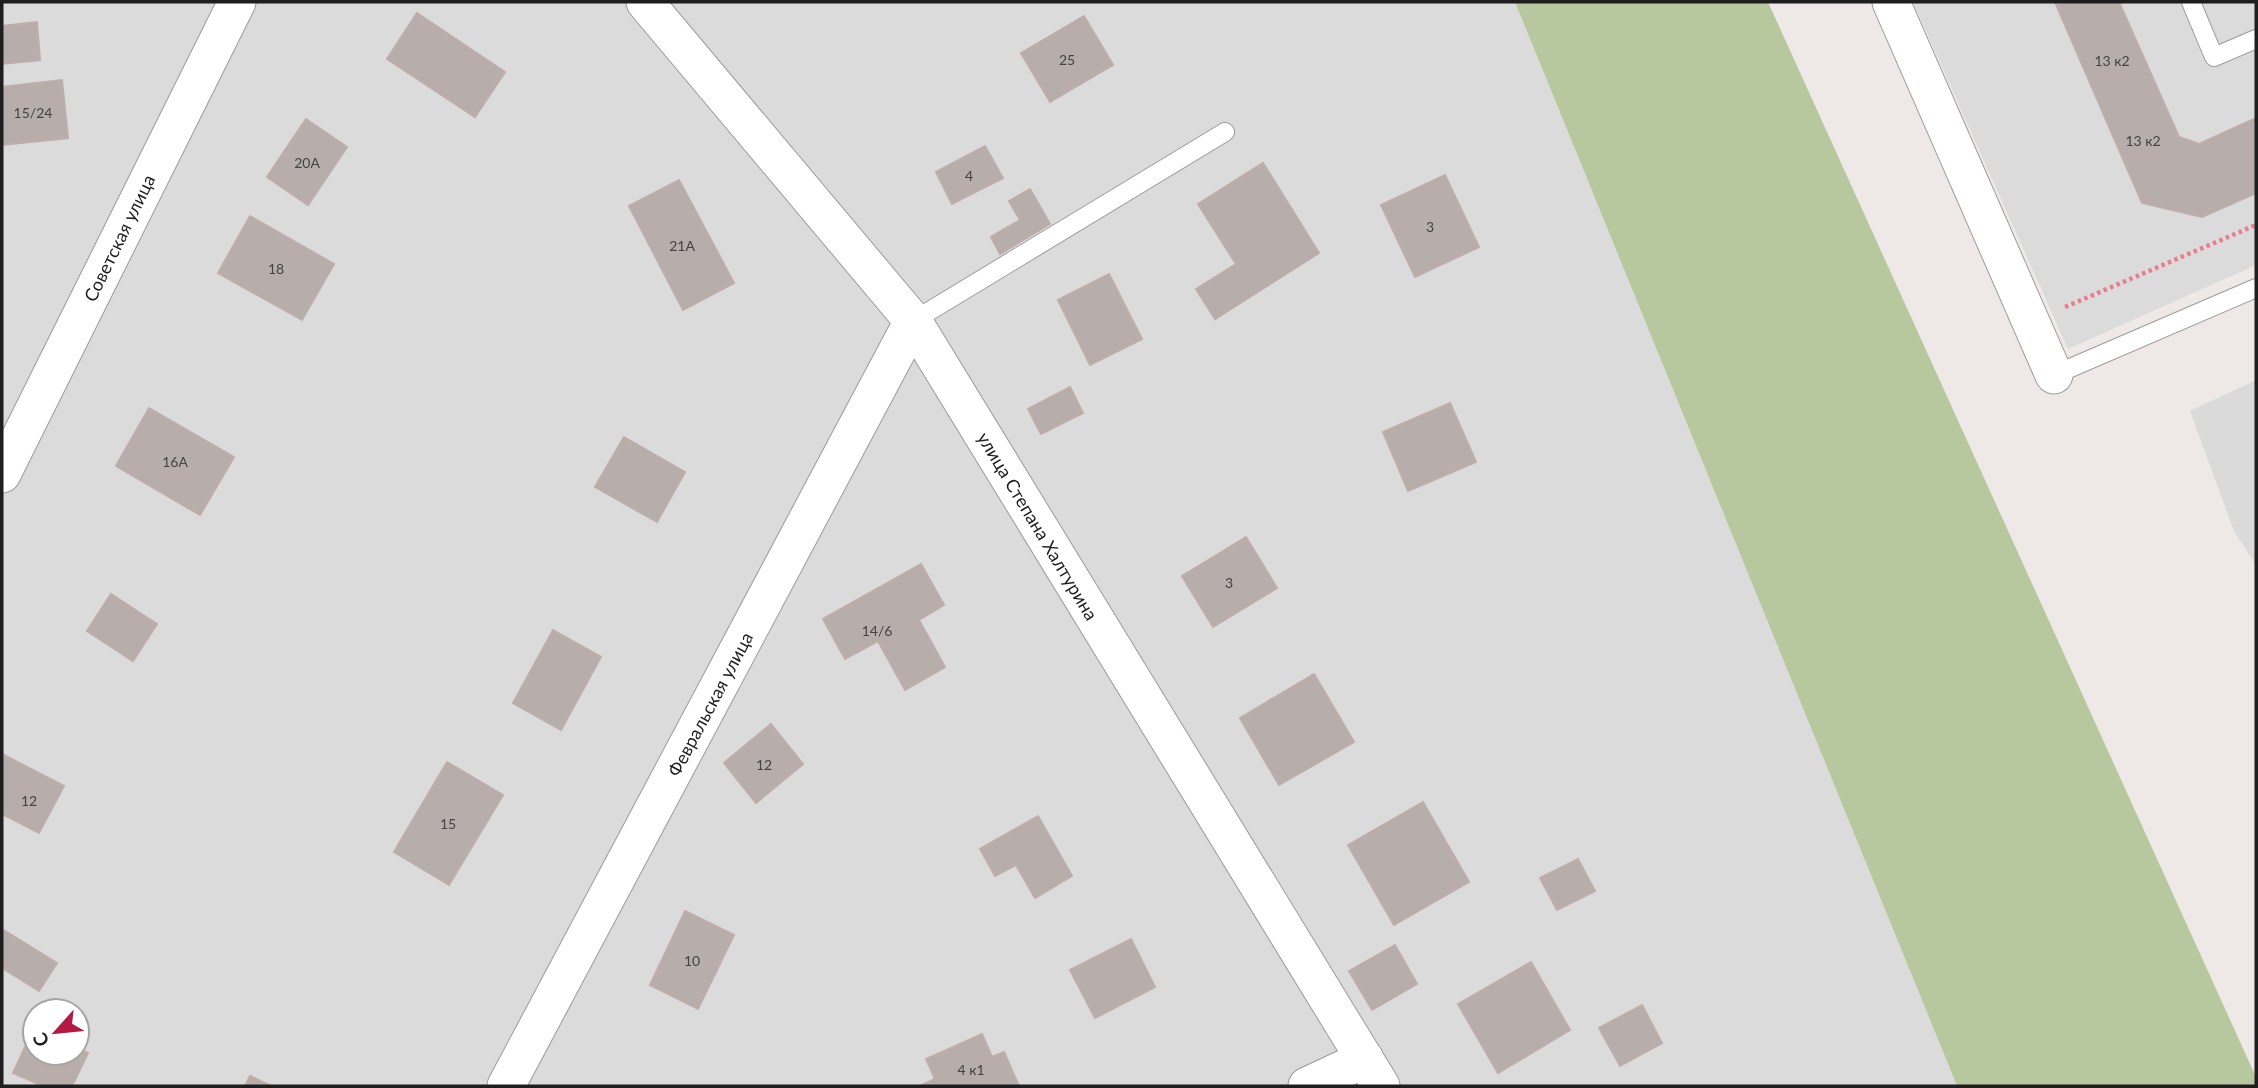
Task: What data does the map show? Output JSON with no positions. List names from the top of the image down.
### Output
{
  "streets": {
    "street": ["Советская улица", "улица Степана Халтурина", "Февральская улица"]
  },
  "crossings": [
    ["улица Степана Халтурина", "Февральская улица"]
  ],
  "house_numbers": [
    "25",
    "13 к2",
    "15/24",
    "13 к2",
    "20А",
    "4",
    "3",
    "21А",
    "18",
    "16А",
    "3",
    "14/6",
    "12",
    "12",
    "15",
    "10",
    "4 к1"
  ],
  "north": "bottom left"
}
